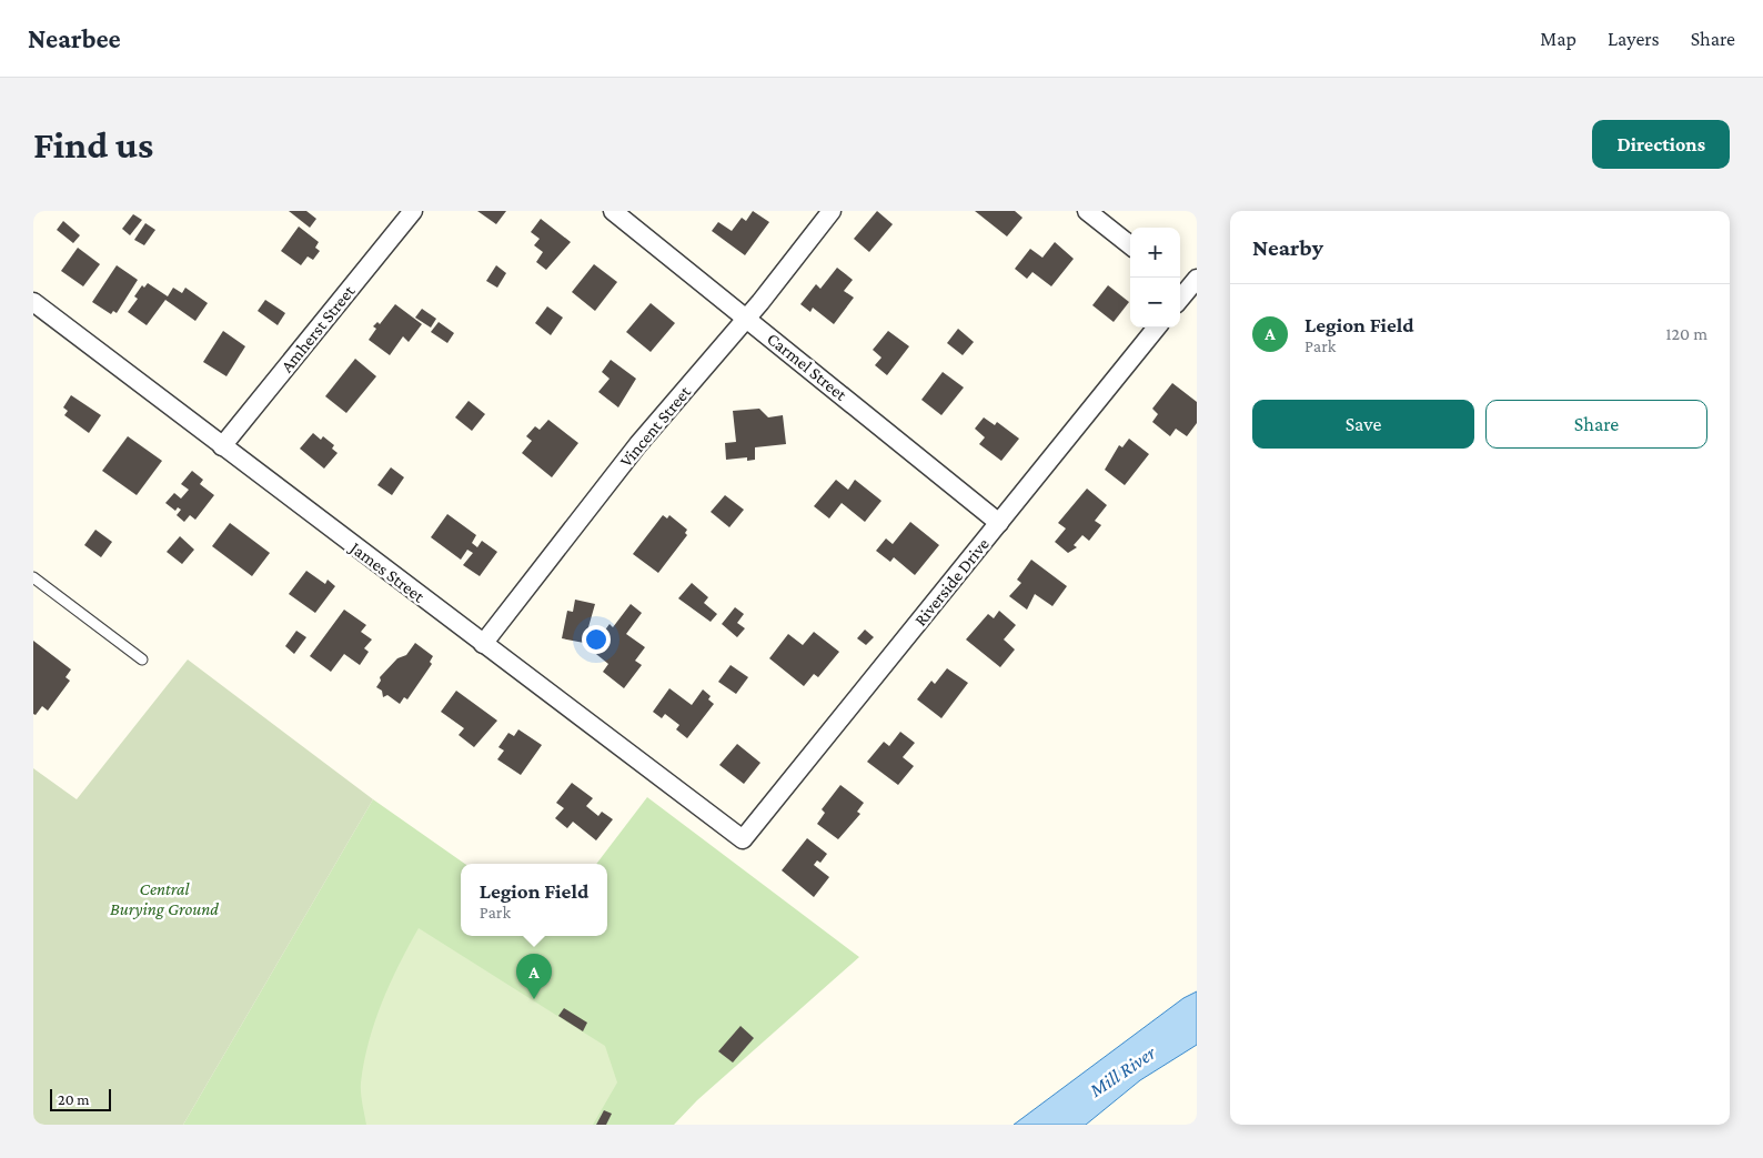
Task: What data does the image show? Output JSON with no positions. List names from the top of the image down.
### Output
{
  "streets": {
    "street": [
      "Amherst Street",
      "Carmel Street",
      "Vincent Street",
      "James Street",
      "Riverside Drive"
    ]
  },
  "crossings": [
    ["Amherst Street", "James Street"],
    ["Carmel Street", "Vincent Street"],
    ["Carmel Street", "Riverside Drive"],
    ["Vincent Street", "James Street"],
    ["James Street", "Riverside Drive"]
  ],
  "water": ["Mill River"],
  "parks": ["Central Burying Ground"],
  "scale_bar": "20 m",
  "page": {
    "header": "Nearbee",
    "nav": ["Map", "Layers", "Share"],
    "buttons": [
      "Directions",
      ["Save", "Share"]
    ],
    "title": "Find us",
    "heading": "Nearby",
    "map_buttons": ["+", "−"],
    "list": [
      {
        "mark": "A",
        "name": "Legion Field",
        "note": "Park",
        "value": "120 m"
      }
    ],
    "popup": ["Legion Field", "Park"],
    "pins": "A",
    "scale": "20 m"
  }
}
